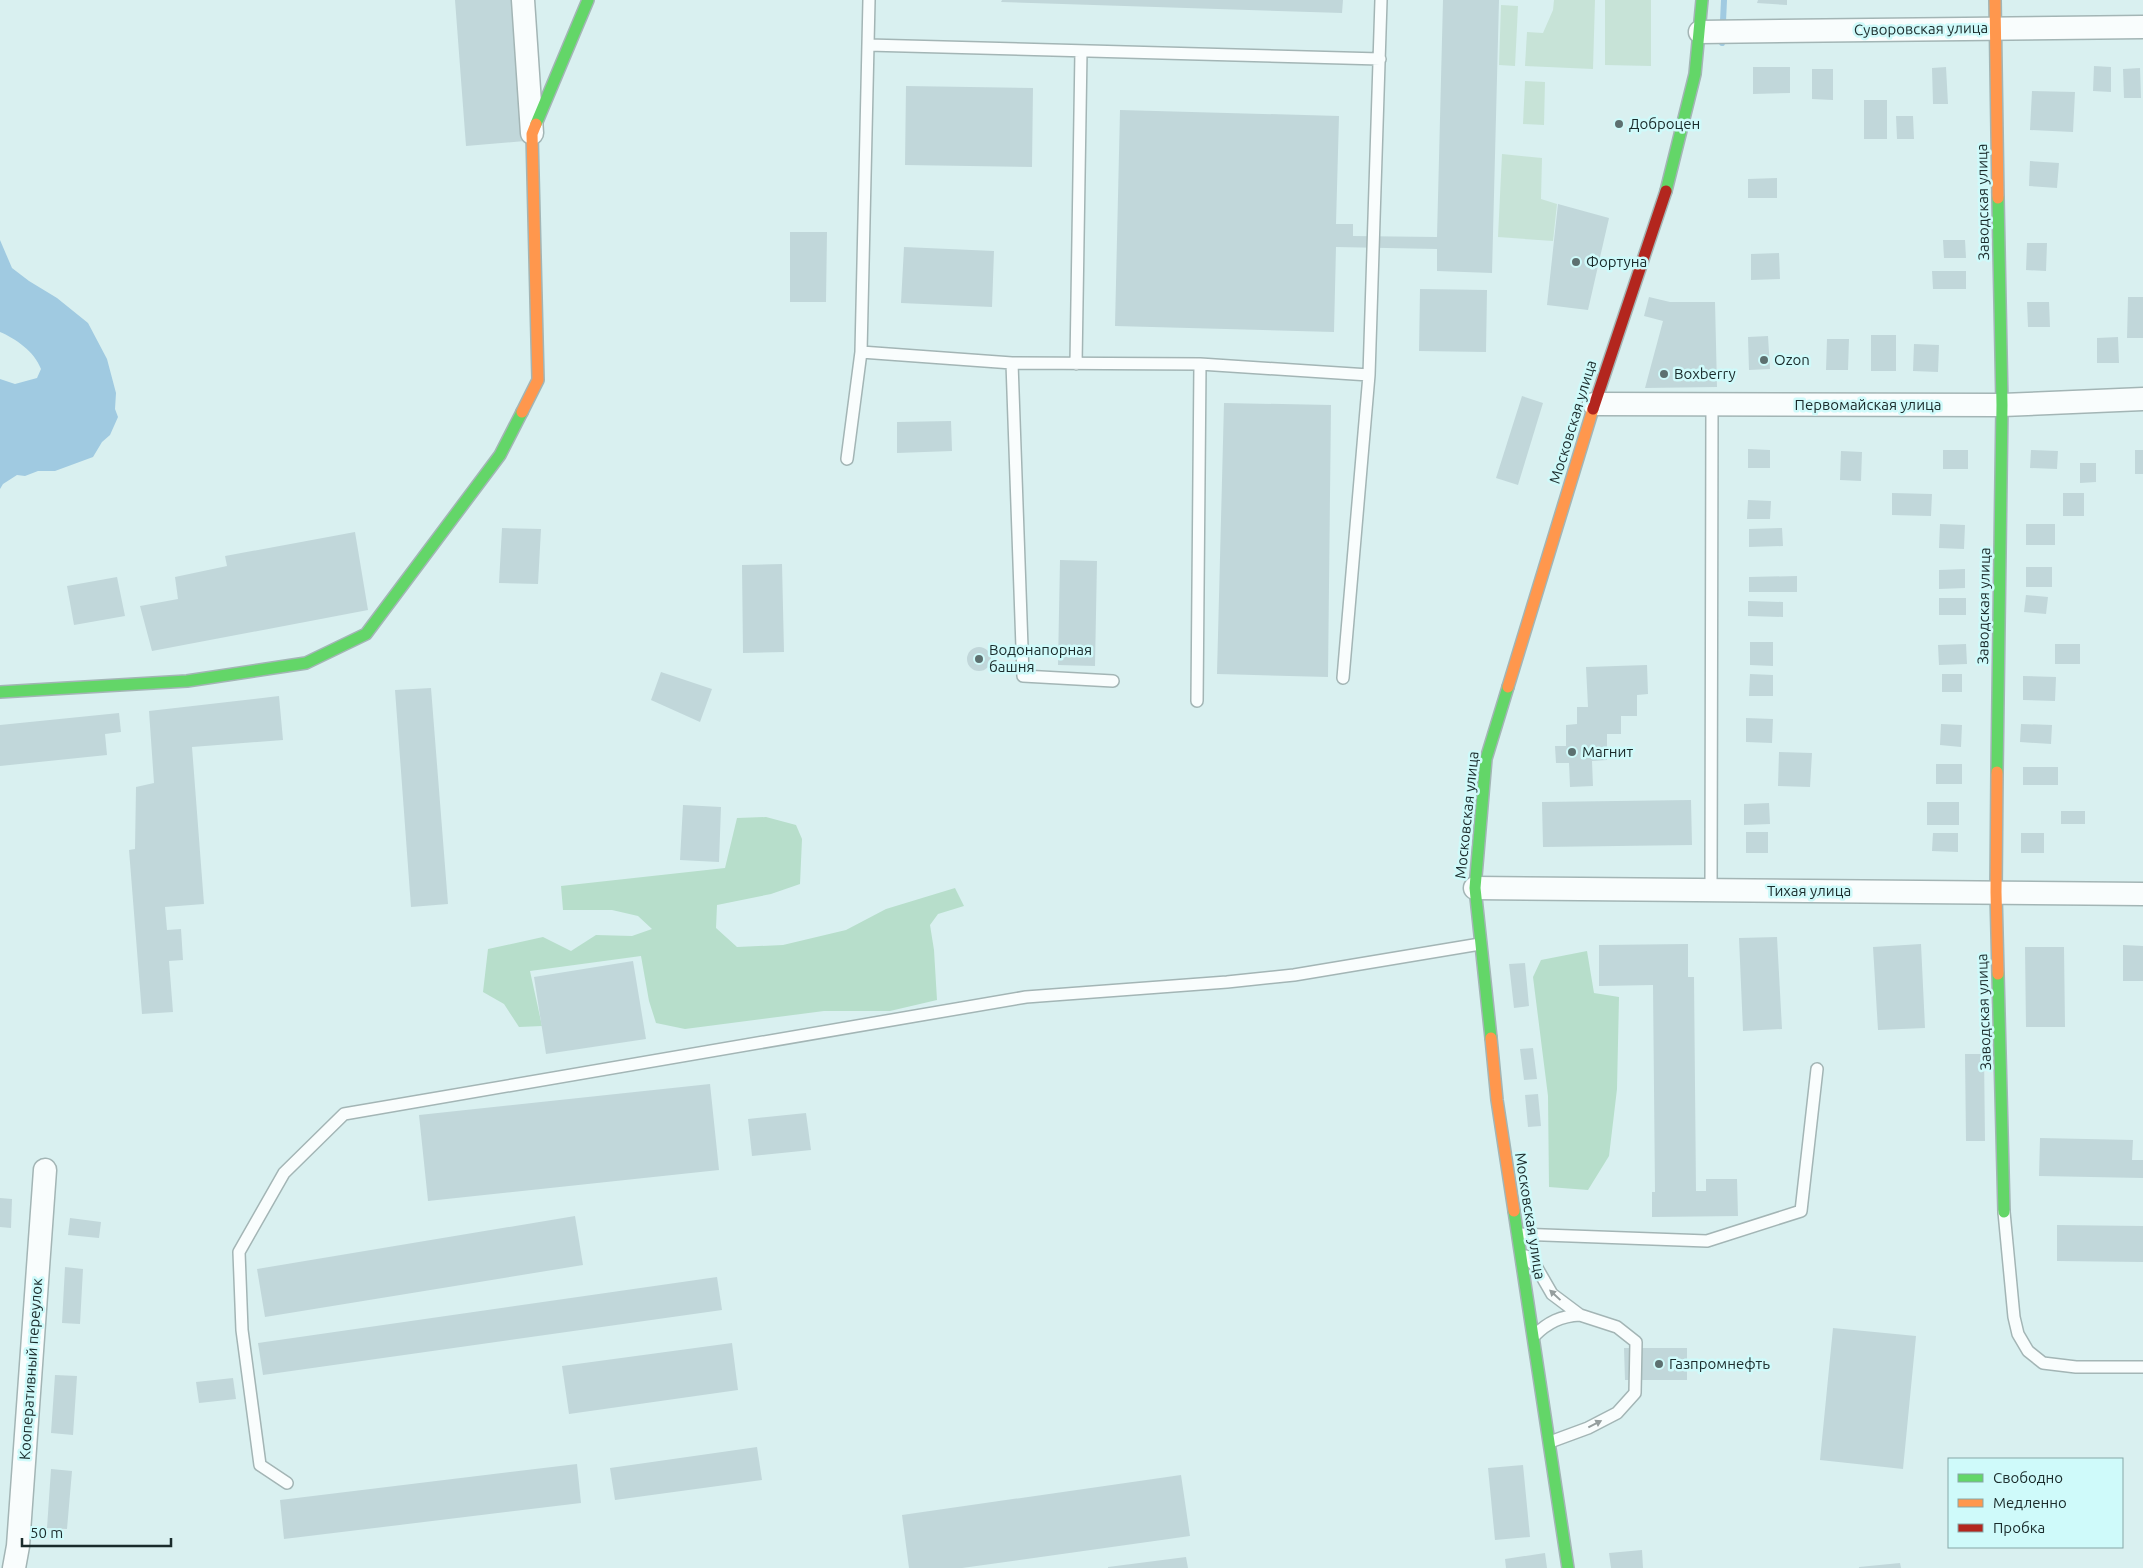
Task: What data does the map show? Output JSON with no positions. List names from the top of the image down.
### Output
{
  "streets": {
    "street": [
      "Суворовская улица",
      "Заводская улица",
      "Первомайская улица",
      "Московская улица",
      "Тихая улица",
      "Кооперативный переулок"
    ]
  },
  "crossings": [
    ["Суворовская улица", "Заводская улица"],
    ["Суворовская улица", "Московская улица"],
    ["Заводская улица", "Первомайская улица"],
    ["Заводская улица", "Тихая улица"],
    ["Первомайская улица", "Московская улица"],
    ["Московская улица", "Тихая улица"]
  ],
  "places": [
    "Доброцен",
    "Фортуна",
    "Ozon",
    "Boxberry",
    "Водонапорная башня",
    "Магнит",
    "Газпромнефть"
  ],
  "legend": ["Свободно", "Медленно", "Пробка"],
  "scale_bar": "50 m"
}
